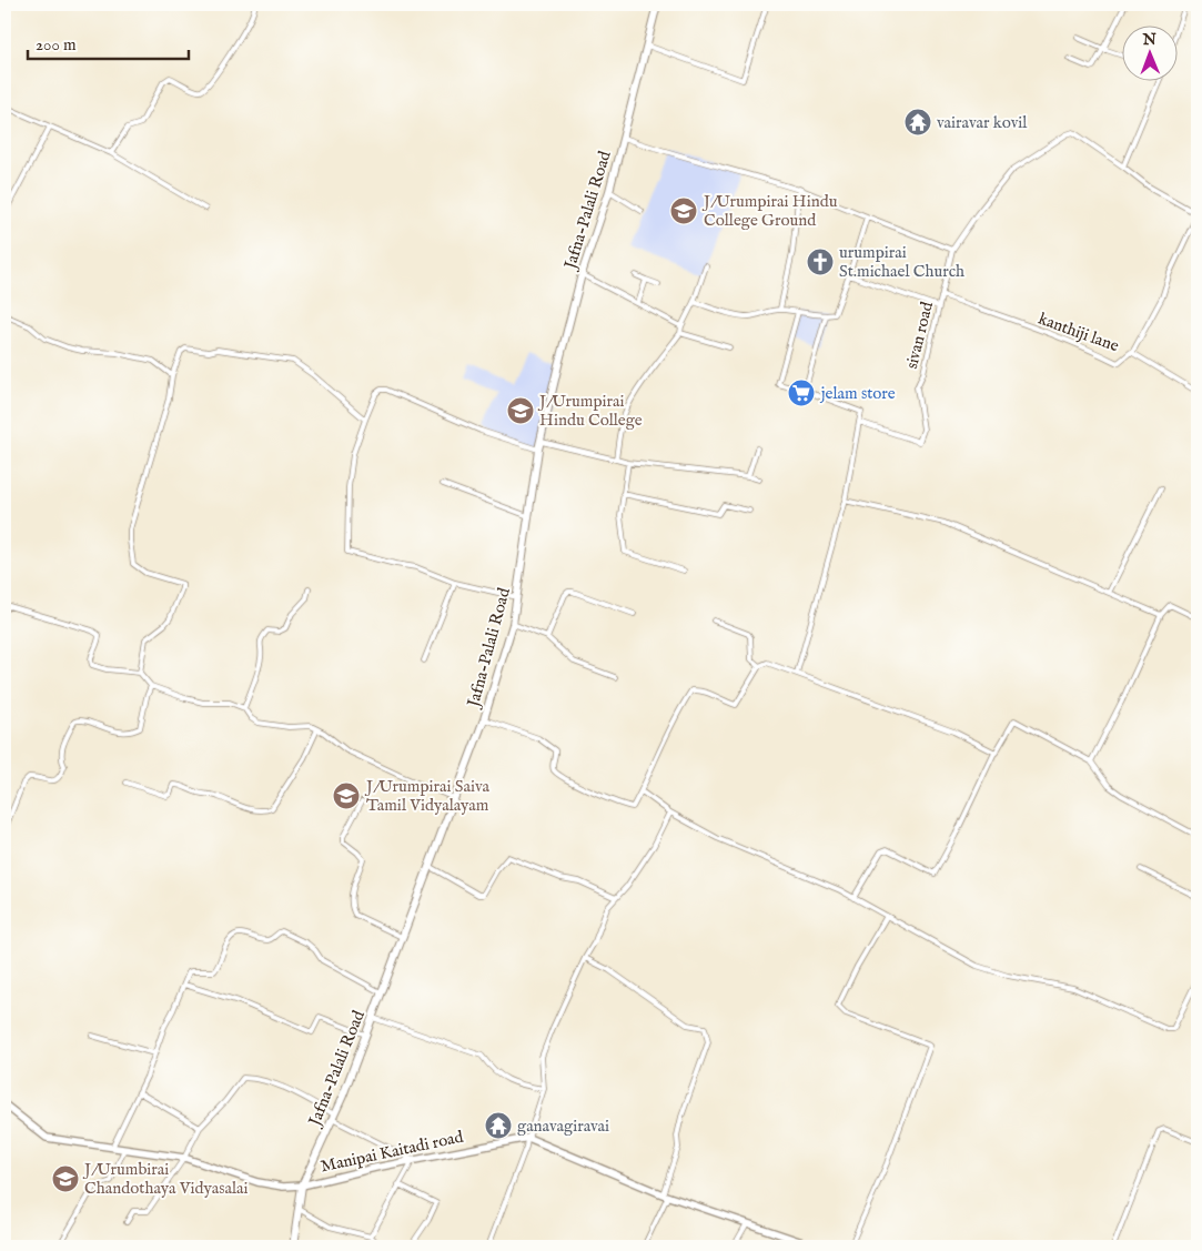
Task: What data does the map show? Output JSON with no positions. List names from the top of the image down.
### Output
{
  "streets": {
    "main road": ["Jafna-Palali Road", "Manipai Kaitadi road"],
    "street": ["kanthiji lane", "sivan road"]
  },
  "crossings": [
    ["Jafna-Palali Road", "Manipai Kaitadi road"],
    ["kanthiji lane", "sivan road"]
  ],
  "places": {
    "temple": ["vairavar kovil", "ganavagiravai"],
    "school or university": [
      "J/Urumpirai Hindu College Ground",
      "J/Urumpirai Hindu College",
      "J/Urumpirai Saiva Tamil Vidyalayam",
      "J/Urumbirai Chandothaya Vidyasalai"
    ],
    "church": ["urumpirai St.michael Church"],
    "supermarket": ["jelam store"]
  },
  "scale_bar": "200 m",
  "north": "top"
}
